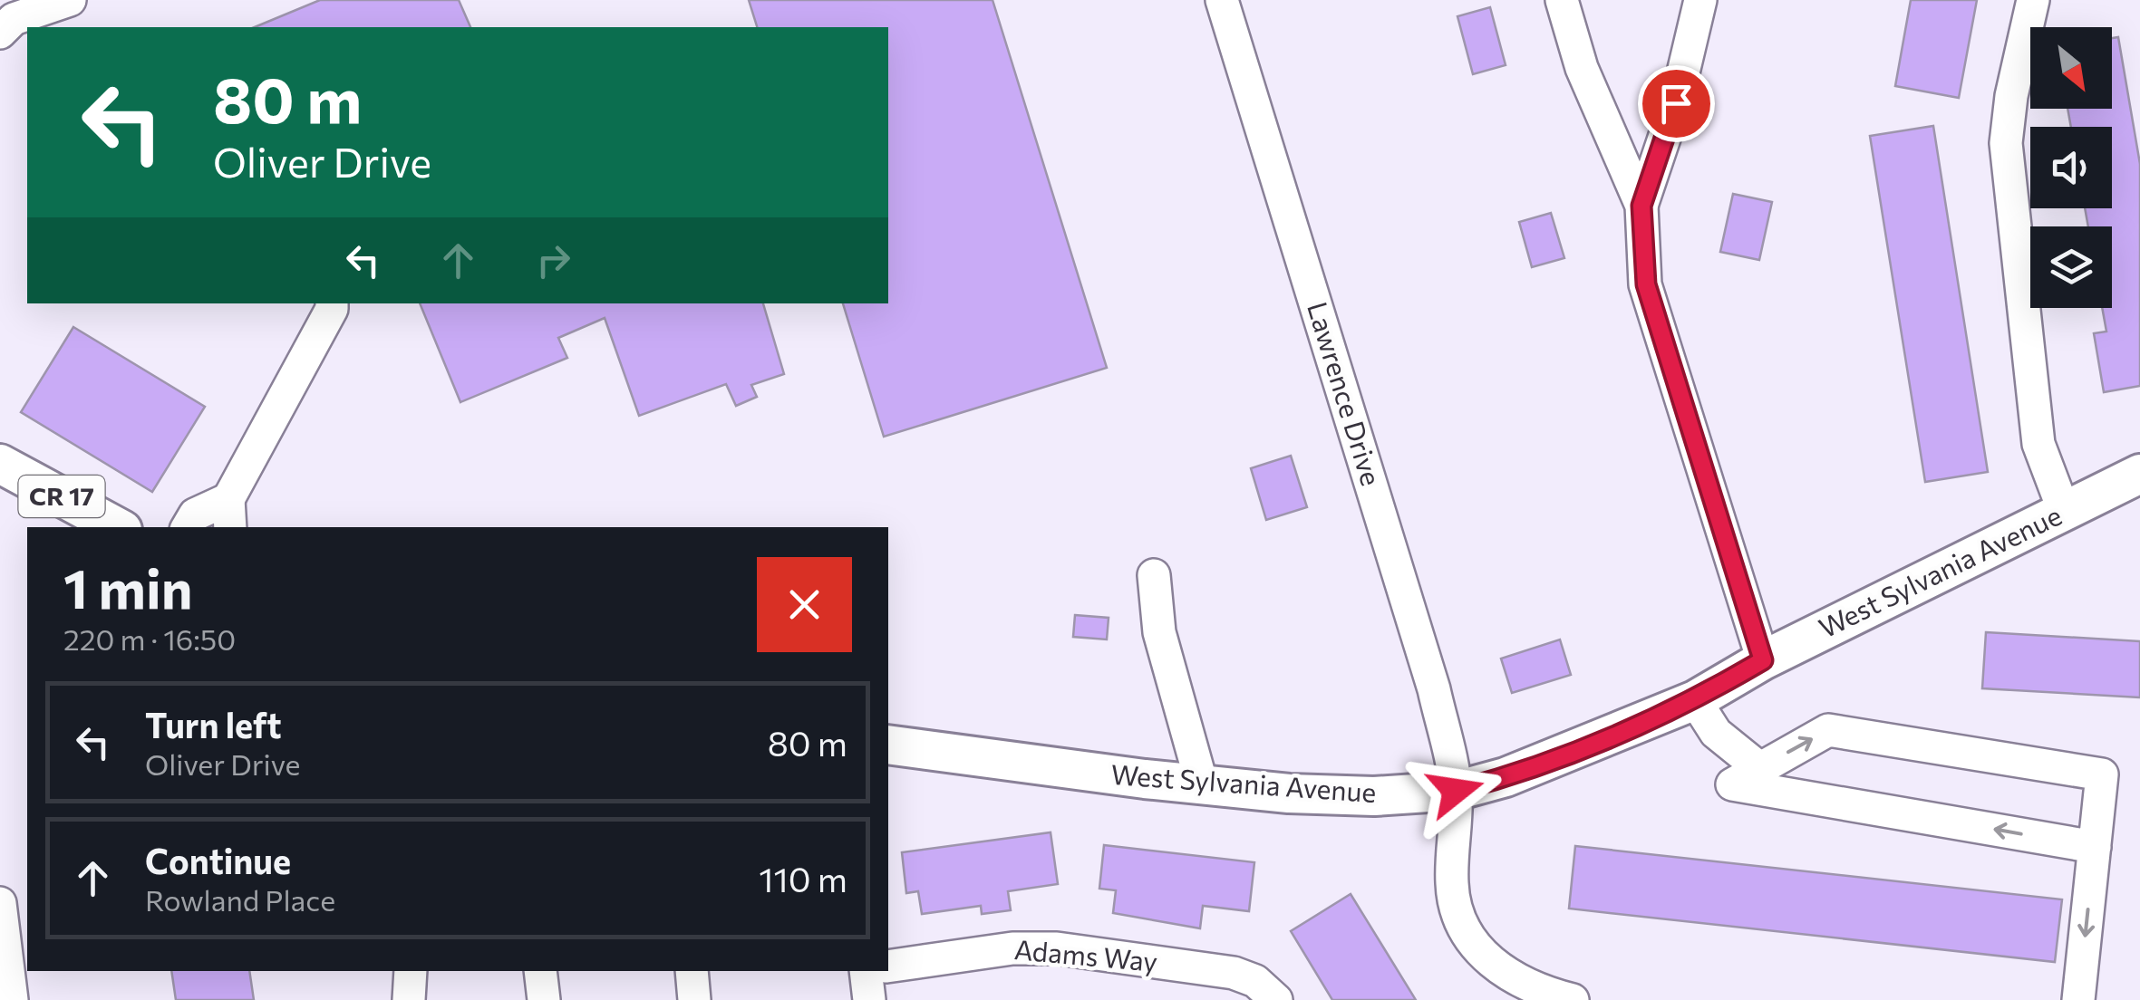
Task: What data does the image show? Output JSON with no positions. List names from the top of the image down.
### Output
{
  "streets": {
    "main road": ["CR 17", "West Sylvania Avenue"],
    "street": ["Lawrence Drive", "Adams Way"]
  },
  "crossings": [
    ["Lawrence Drive", "West Sylvania Avenue"]
  ],
  "north": "bottom right",
  "page": {
    "turn": ["80 m", "Oliver Drive"],
    "heading": ["1 min", "220 m · 16:50"],
    "list": [
      {
        "name": "Turn left",
        "note": "Oliver Drive",
        "value": "80 m"
      },
      {
        "name": "Continue",
        "note": "Rowland Place",
        "value": "110 m"
      }
    ]
  }
}
